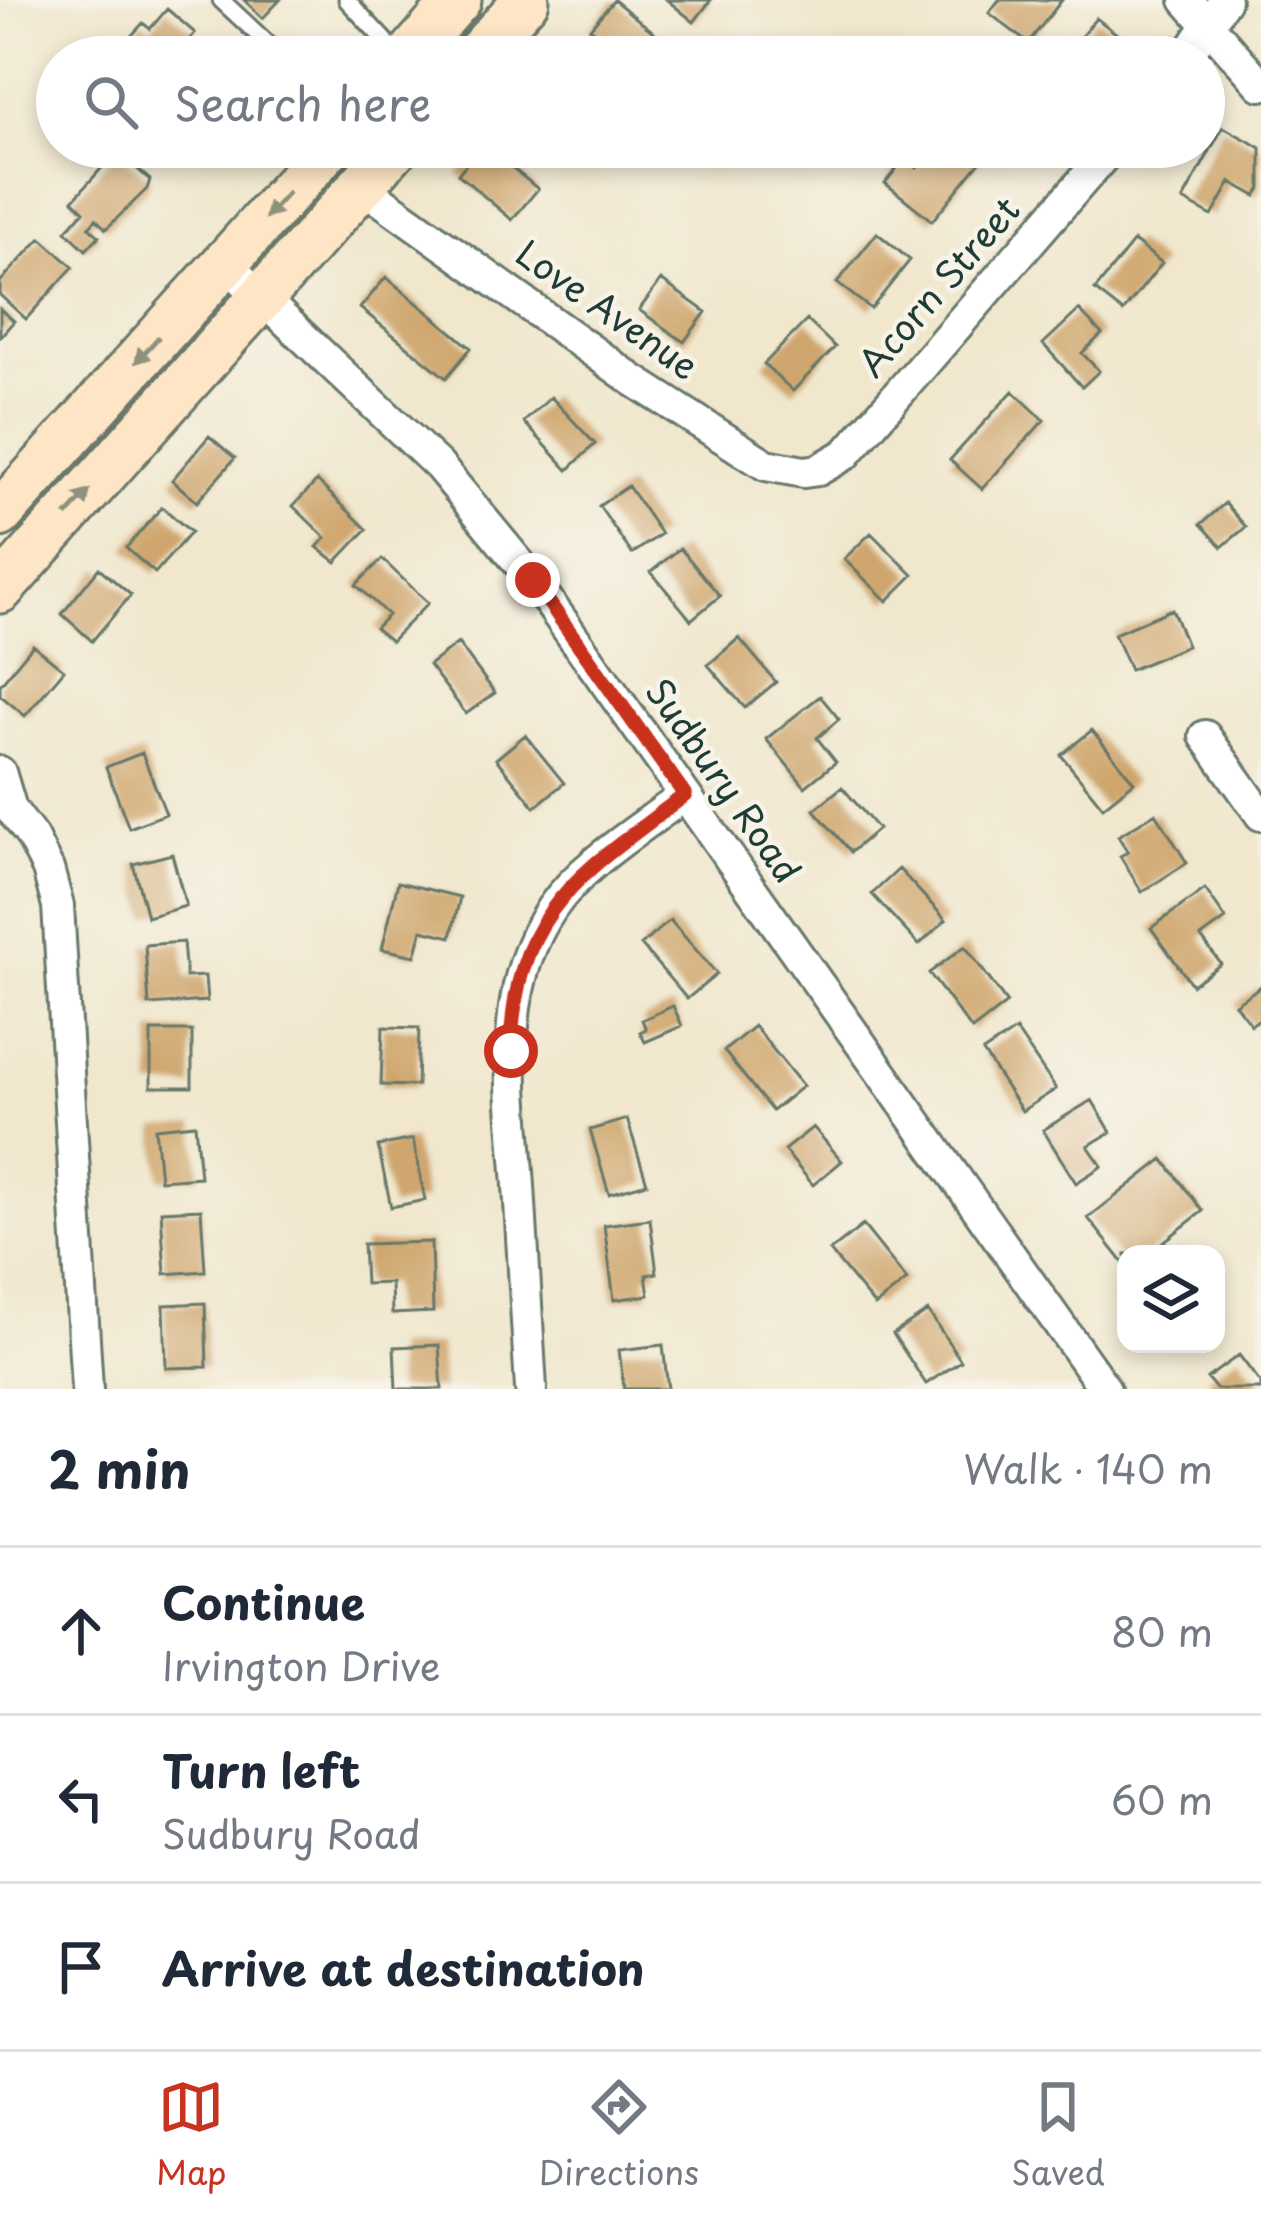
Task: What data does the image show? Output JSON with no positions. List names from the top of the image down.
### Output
{
  "streets": {
    "street": ["Acorn Street", "Love Avenue", "Sudbury Road"]
  },
  "crossings": [
    ["Acorn Street", "Love Avenue"]
  ],
  "page": {
    "search": "Search here",
    "heading": ["2 min", "Walk · 140 m"],
    "list": [
      ["Continue", "Irvington Drive", "80 m"],
      ["Turn left", "Sudbury Road", "60 m"],
      "Arrive at destination"
    ],
    "nav": ["Map", "Directions", "Saved"]
  }
}
